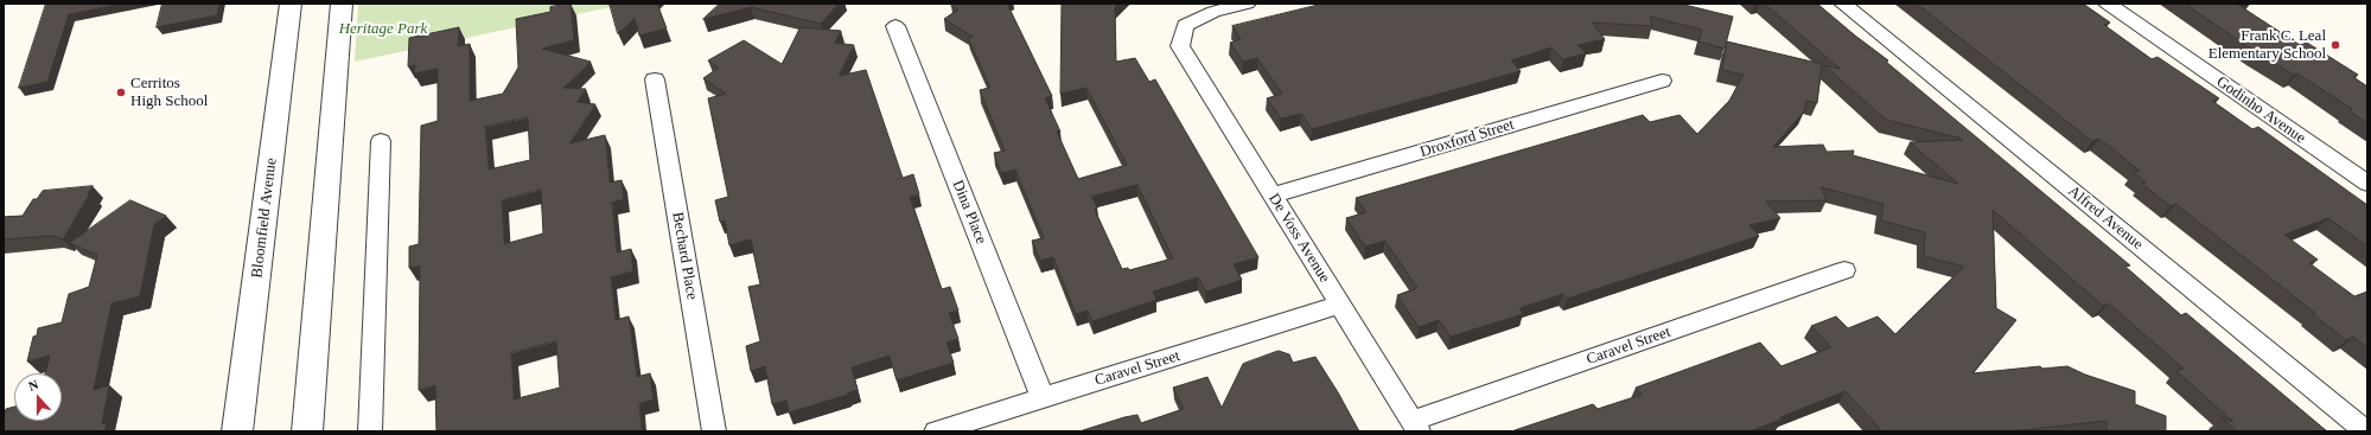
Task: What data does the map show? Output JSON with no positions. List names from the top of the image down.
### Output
{
  "streets": {
    "street": [
      "Godinho Avenue",
      "Droxford Street",
      "Dina Place",
      "Bloomfield Avenue",
      "Alfred Avenue",
      "De Voss Avenue",
      "Bechard Place",
      "Caravel Street"
    ]
  },
  "crossings": [
    ["Droxford Street", "De Voss Avenue"],
    ["Dina Place", "Caravel Street"],
    ["De Voss Avenue", "Caravel Street"]
  ],
  "parks": ["Heritage Park"],
  "places": ["Frank C. Leal Elementary School", "Cerritos High School"],
  "north": "top"
}
